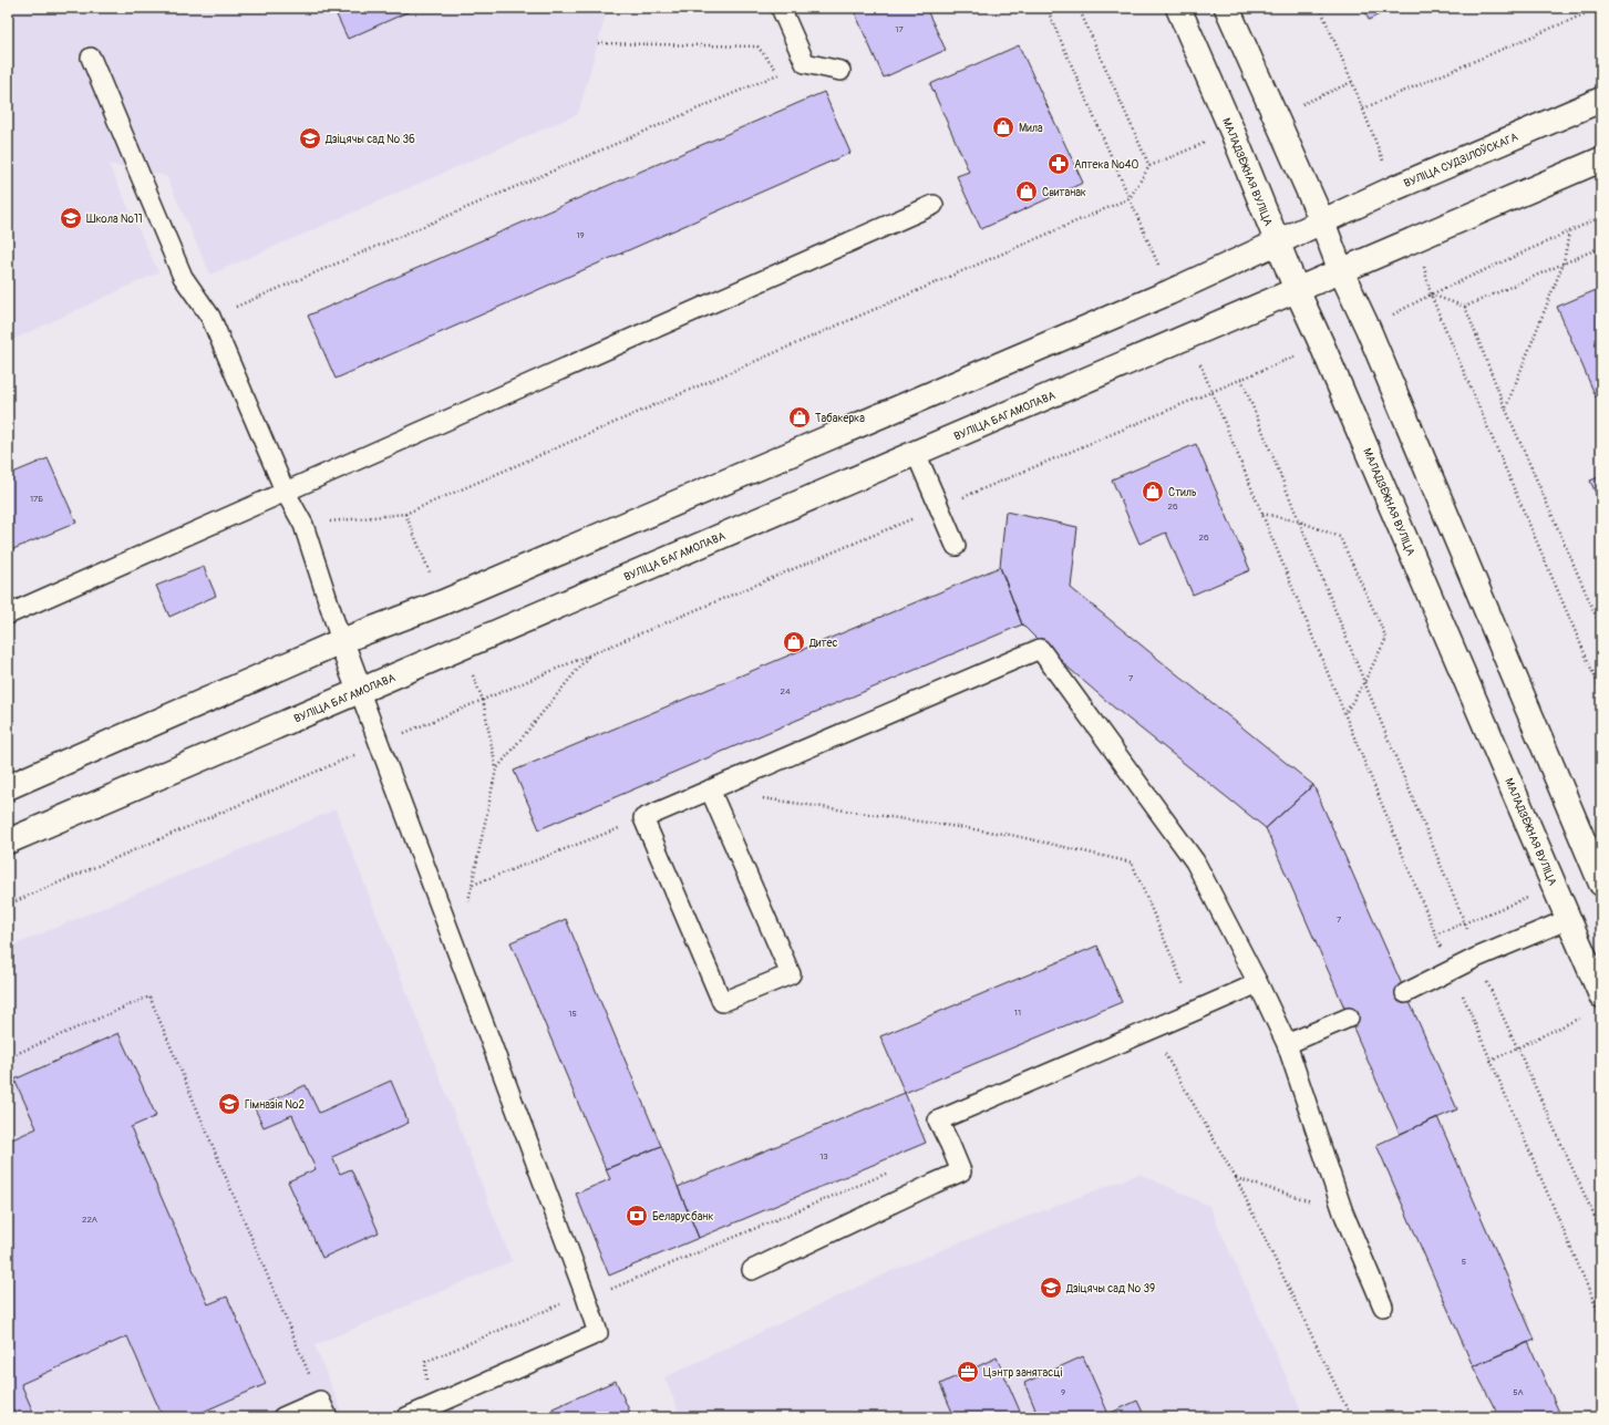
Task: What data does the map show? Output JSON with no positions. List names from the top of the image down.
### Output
{
  "streets": {
    "main road": ["ВУЛІЦА СУДЗІЛОЎСКАГА", "МАЛАДЗЁЖНАЯ ВУЛІЦА", "ВУЛІЦА БАГАМОЛАВА"]
  },
  "crossings": [
    ["МАЛАДЗЁЖНАЯ ВУЛІЦА", "ВУЛІЦА БАГАМОЛАВА"]
  ],
  "places": {
    "shop": [
      "Мила",
      "Свитанак",
      "Табакерка",
      "Стиль",
      "Дитес"
    ],
    "school or university": [
      "Дзіцячы сад № 36",
      "Школа №11",
      "Гімназія №2",
      "Дзіцячы сад № 39"
    ],
    "pharmacy": ["Аптека №40"],
    "bank": ["Беларусбанк"],
    "office": ["Цэнтр занятасці"]
  },
  "house_numbers": [
    "17",
    "19",
    "17Б",
    "26",
    "26",
    "7",
    "24",
    "7",
    "11",
    "15",
    "13",
    "22А",
    "5",
    "9",
    "5А"
  ]
}
